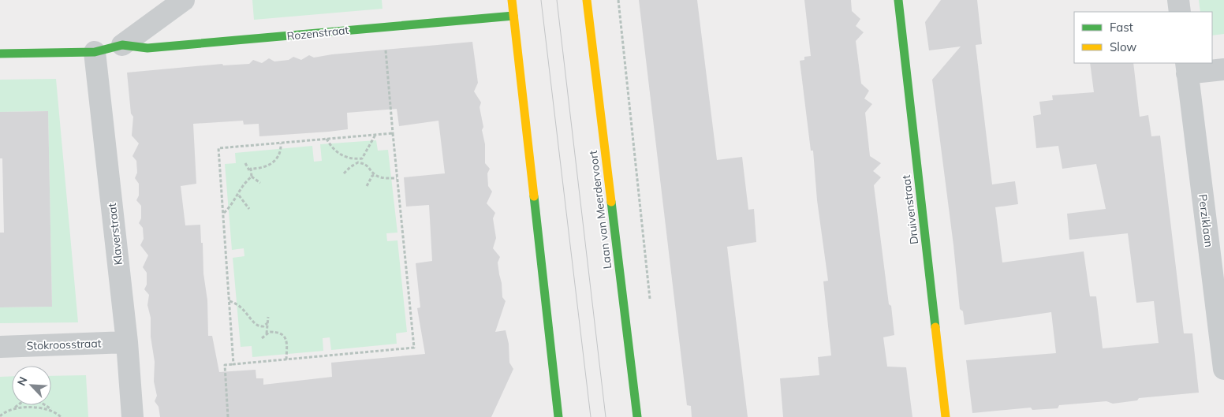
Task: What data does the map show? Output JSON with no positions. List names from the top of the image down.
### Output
{
  "streets": {
    "street": [
      "Rozenstraat",
      "Laan van Meerdervoort",
      "Druivenstraat",
      "Perziklaan",
      "Klaverstraat",
      "Stokroosstraat"
    ]
  },
  "crossings": [
    ["Rozenstraat", "Klaverstraat"],
    ["Klaverstraat", "Stokroosstraat"]
  ],
  "legend": ["Fast", "Slow"],
  "north": "top left"
}
